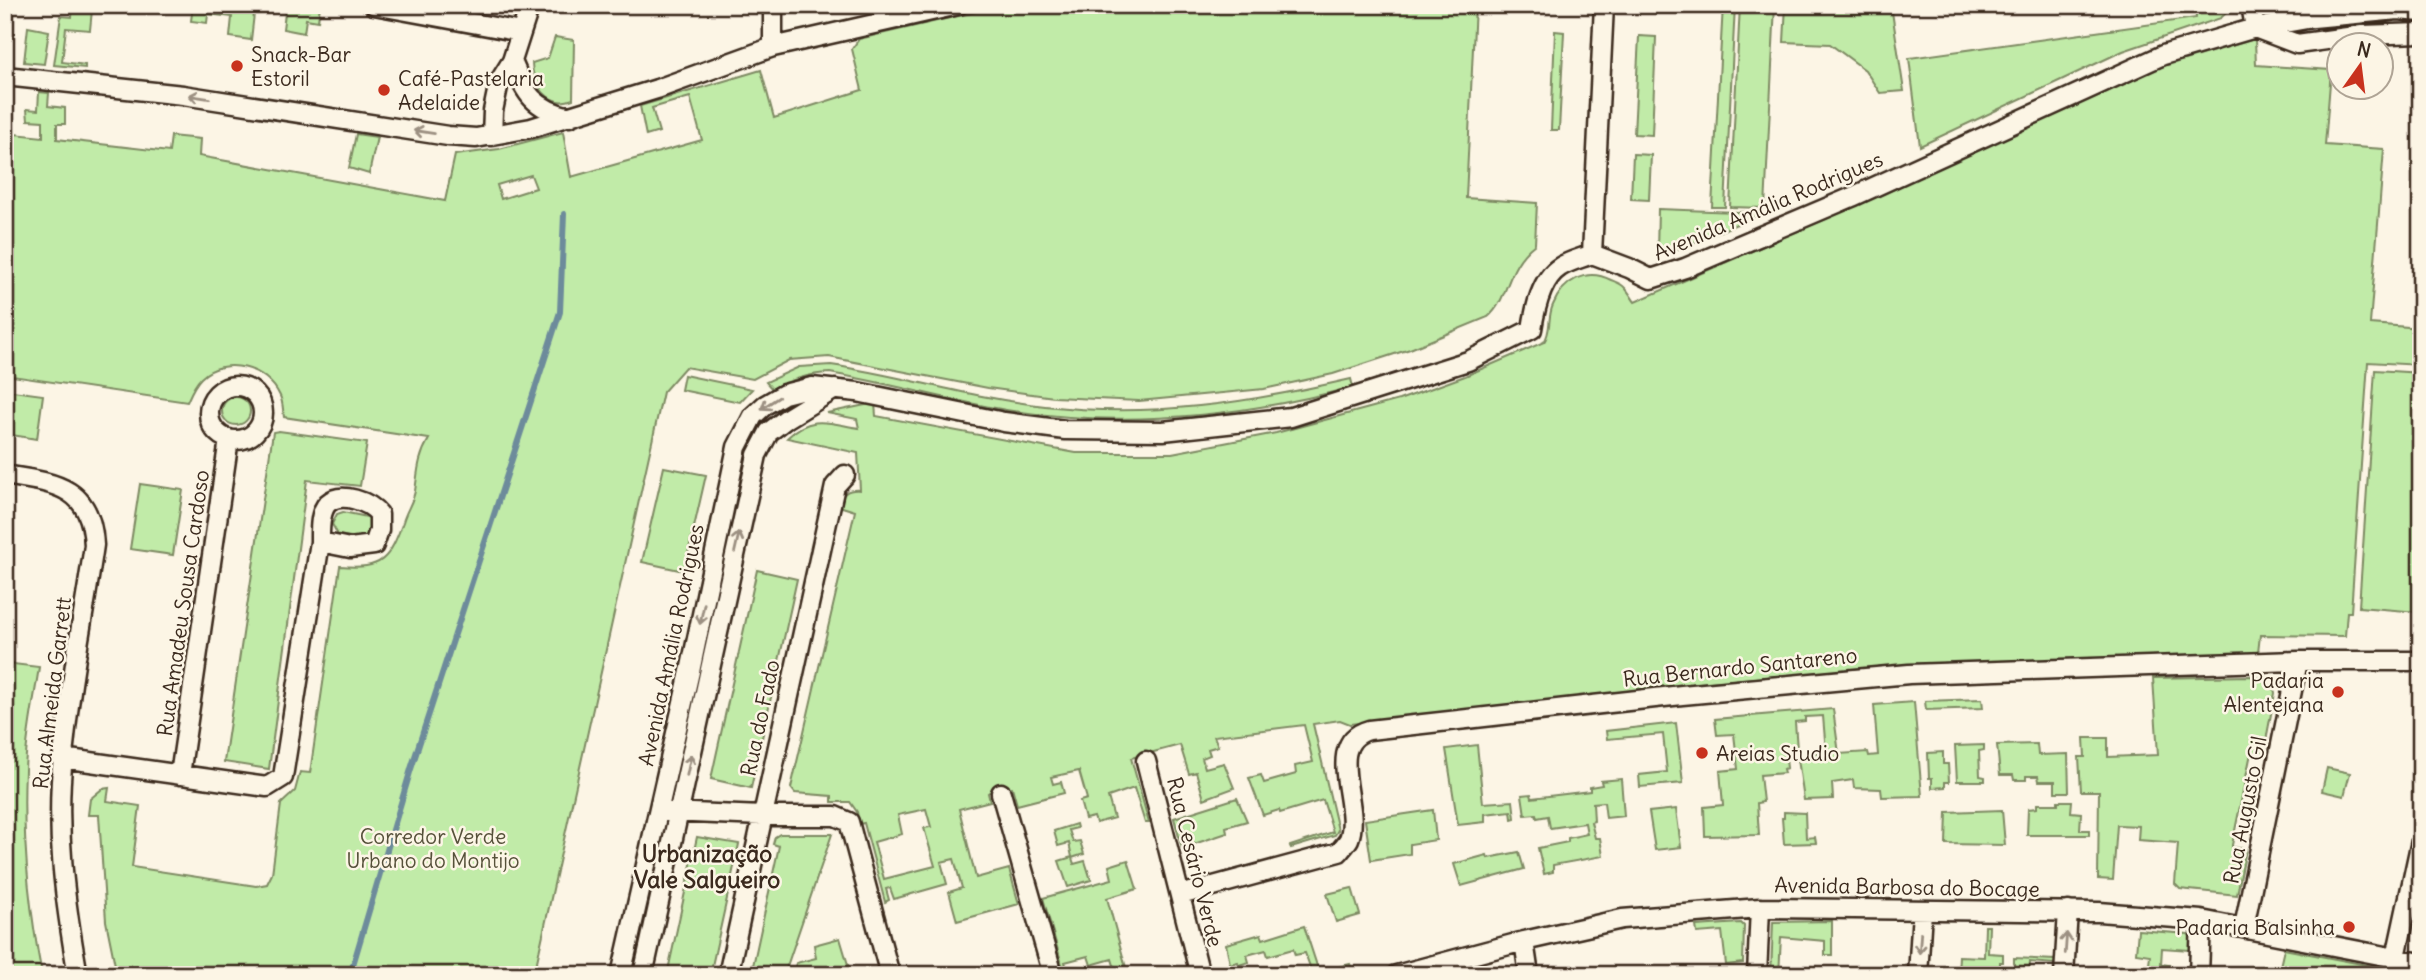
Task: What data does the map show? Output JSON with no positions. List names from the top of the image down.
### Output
{
  "streets": {
    "street": [
      "Avenida Amália Rodrigues",
      "Rua Amadeu Sousa Cardoso",
      "Rua Bernardo Santareno",
      "Rua Almeida Garrett",
      "Rua do Fado",
      "Rua Augusto Gil",
      "Rua Cesário Verde",
      "Avenida Barbosa do Bocage"
    ]
  },
  "crossings": [
    ["Rua Bernardo Santareno", "Rua Augusto Gil"],
    ["Rua Bernardo Santareno", "Rua Cesário Verde"],
    ["Rua Augusto Gil", "Avenida Barbosa do Bocage"]
  ],
  "districts": ["Urbanização Vale Salgueiro"],
  "parks": ["Corredor Verde Urbano do Montijo"],
  "places": [
    "Snack-Bar Estoril",
    "Café-Pastelaria Adelaide",
    "Padaria Alentejana",
    "Areias Studio",
    "Padaria Balsinha"
  ],
  "north": "top"
}
